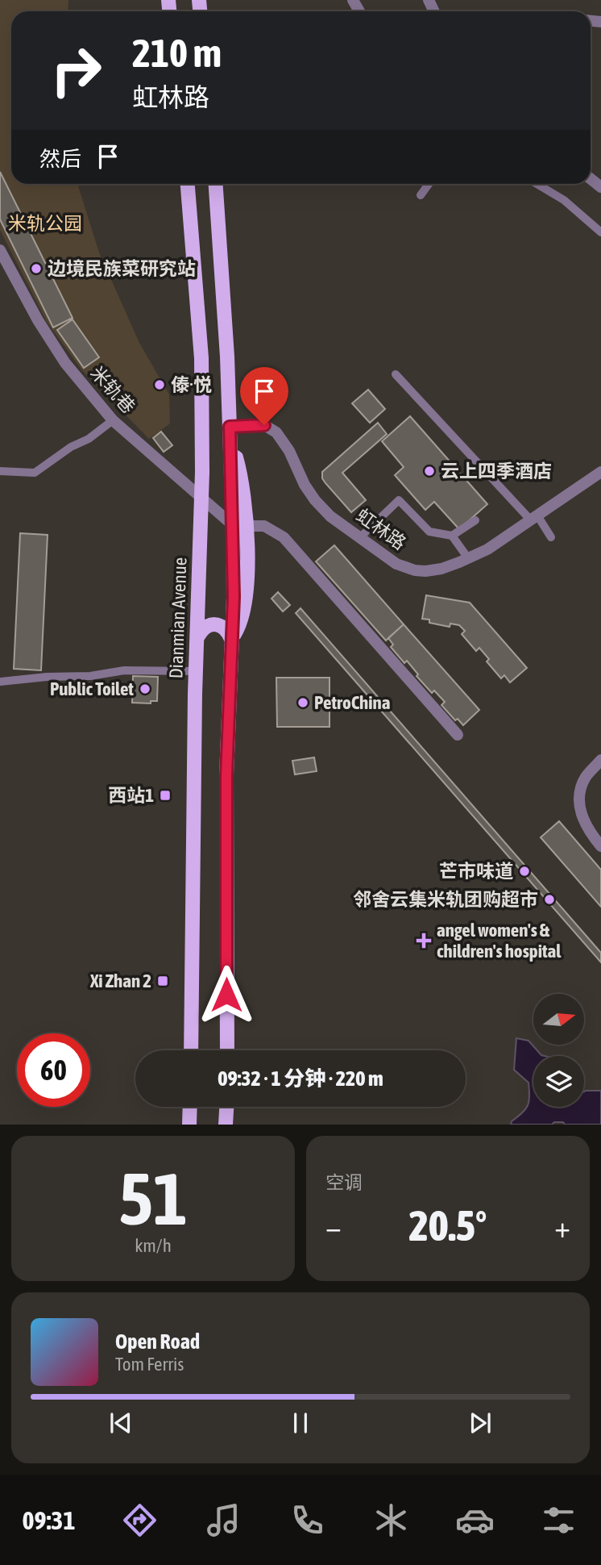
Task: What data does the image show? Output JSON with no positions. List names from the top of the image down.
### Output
{
  "streets": {
    "main road": ["Dianmian Avenue"],
    "street": ["米轨巷", "虹林路"]
  },
  "crossings": [
    ["米轨巷", "Dianmian Avenue"]
  ],
  "parks": ["米轨公园"],
  "places": {
    "other": [
      "边境民族菜研究站",
      "傣·悦",
      "云上四季酒店",
      "Public Toilet",
      "PetroChina",
      "芒市味道",
      "邻舍云集米轨团购超市"
    ],
    "transit": ["西站1", "Xi Zhan 2"],
    "health": ["angel women's & children's hospital"]
  },
  "north": "right",
  "page": {
    "turn": ["210 m", "虹林路"],
    "then": "然后",
    "limit": "60",
    "trip": "09:32 · 1 分钟 · 220 m",
    "tile": [
      ["51", "km/h"],
      "空调"
    ],
    "heat": ["−", "20.5°", "+"],
    "song": ["Open Road", "Tom Ferris"],
    "tabs": "09:31"
  }
}
